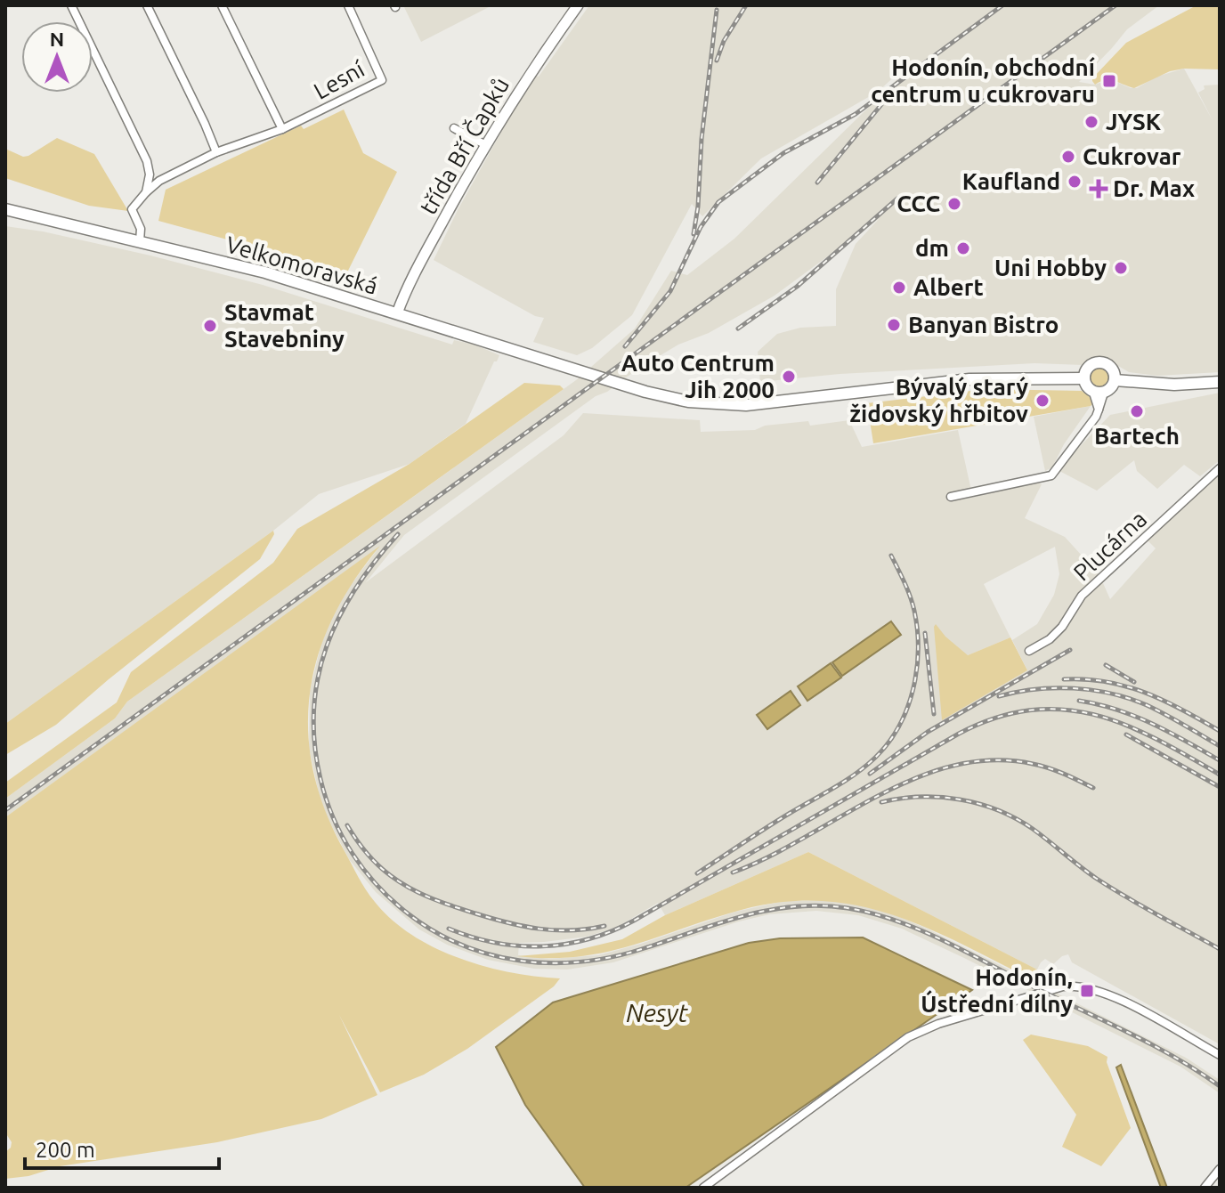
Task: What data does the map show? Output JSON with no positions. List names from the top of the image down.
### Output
{
  "streets": {
    "main road": ["Velkomoravská"],
    "street": ["Lesní", "třída Bří Čapků", "Plucárna"]
  },
  "crossings": [
    ["třída Bří Čapků", "Velkomoravská"]
  ],
  "water": ["Nesyt"],
  "places": {
    "transit": ["Hodonín, obchodní centrum u cukrovaru", "Hodonín, Ústřední dílny"],
    "other": [
      "JYSK",
      "Cukrovar",
      "Kaufland",
      "CCC",
      "dm",
      "Uni Hobby",
      "Albert",
      "Banyan Bistro",
      "Stavmat Stavebniny",
      "Auto Centrum Jih 2000",
      "Bývalý starý židovský hřbitov",
      "Bartech"
    ],
    "health": ["Dr. Max"]
  },
  "scale_bar": "200 m",
  "north": "top"
}
